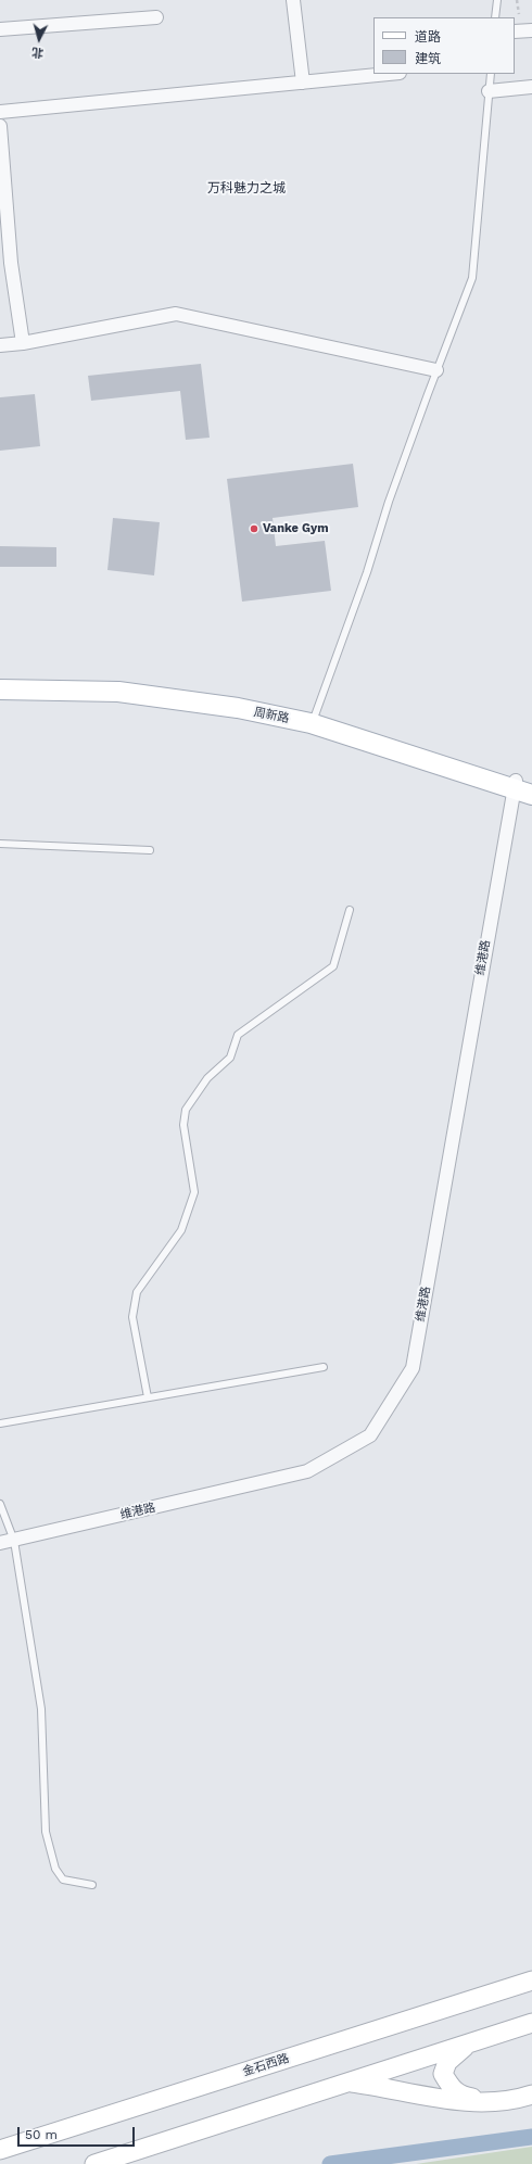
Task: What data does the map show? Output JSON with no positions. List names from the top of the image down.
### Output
{
  "streets": {
    "main road": ["周新路", "金石西路"],
    "street": ["维港路"]
  },
  "crossings": [
    ["周新路", "维港路"]
  ],
  "districts": ["万科魅力之城"],
  "places": ["Vanke Gym"],
  "legend": ["道路", "建筑"],
  "scale_bar": "50 m",
  "north": "bottom"
}
